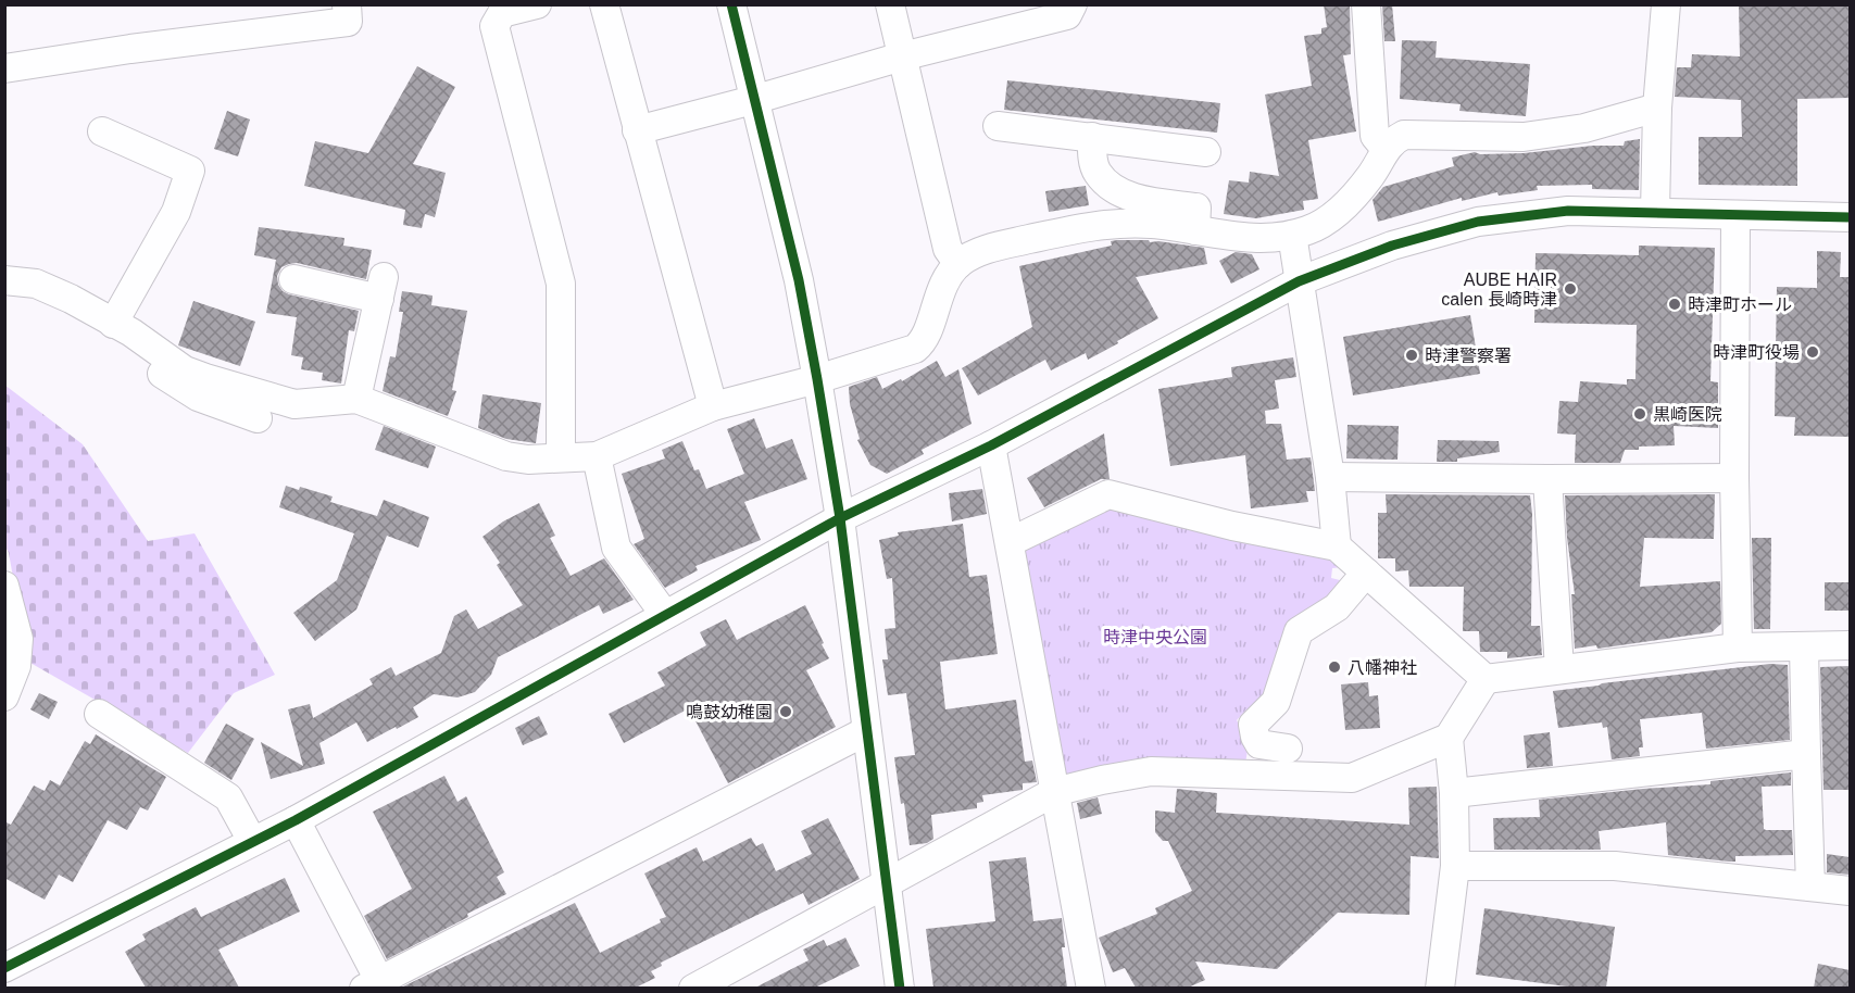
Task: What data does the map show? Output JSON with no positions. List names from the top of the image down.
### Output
{
  "parks": ["時津中央公園"],
  "places": [
    "AUBE HAIR calen 長崎時津",
    "時津町ホール",
    "時津町役場",
    "時津警察署",
    "黒崎医院",
    "八幡神社",
    "鳴鼓幼稚園"
  ]
}
